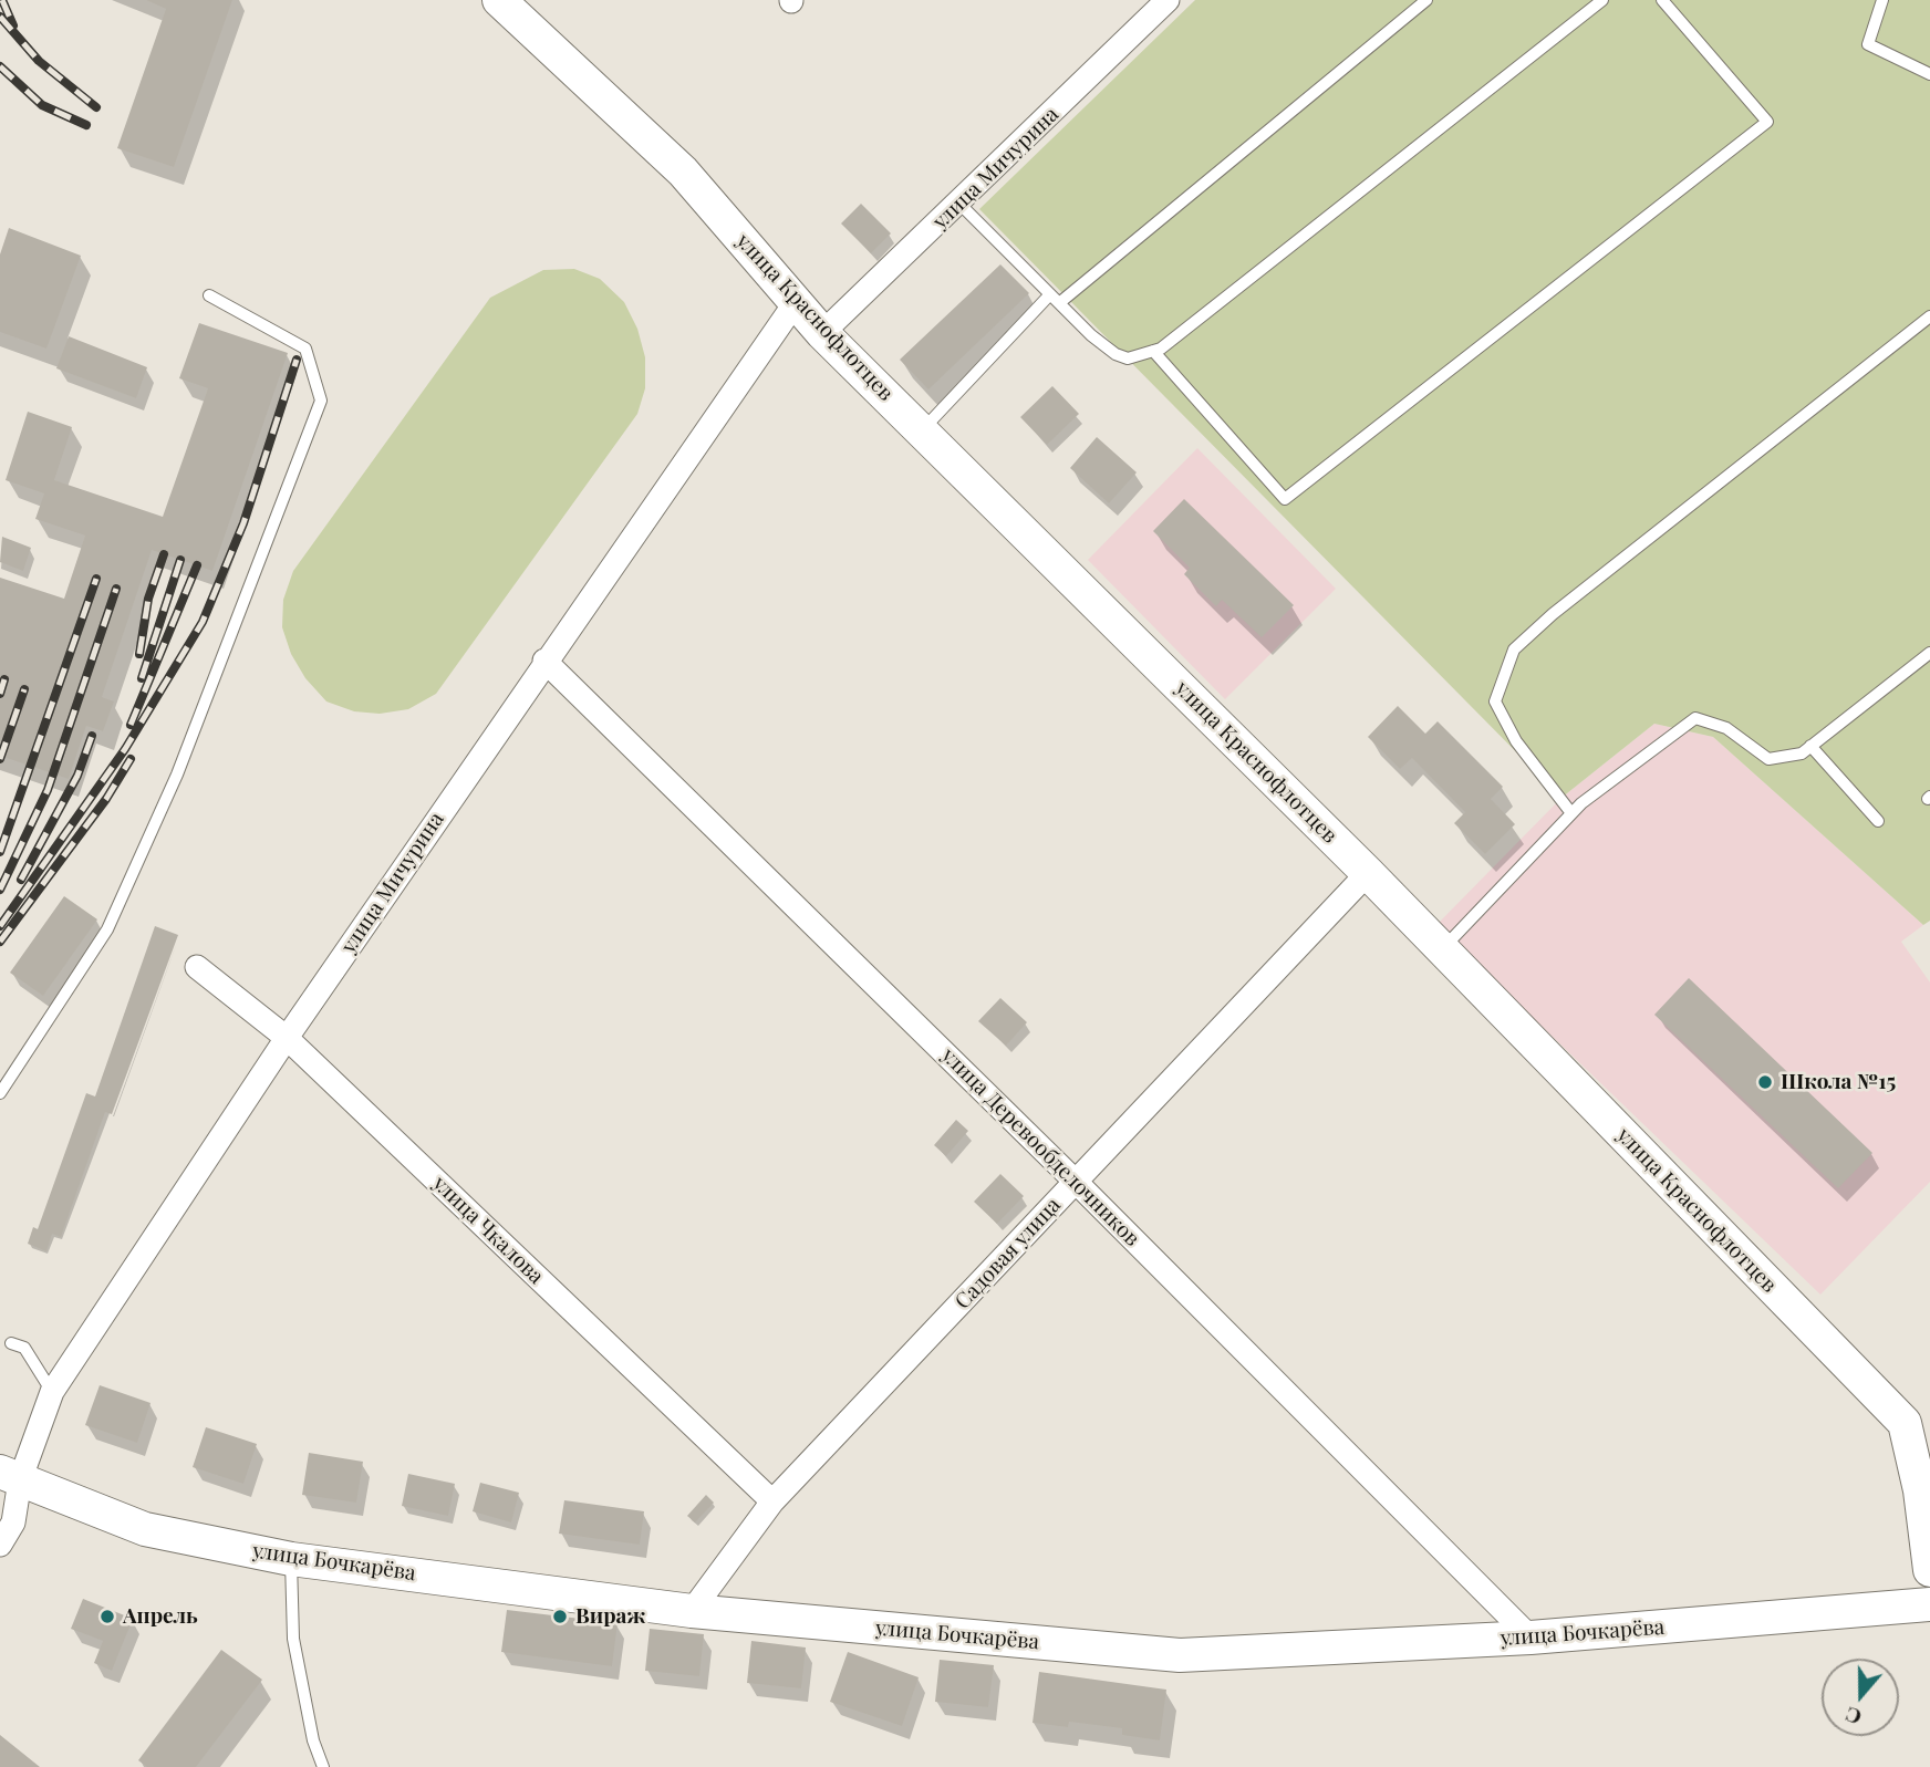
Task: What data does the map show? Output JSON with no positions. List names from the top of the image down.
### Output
{
  "streets": {
    "street": [
      "улица Мичурина",
      "улица Краснофлотцев",
      "улица Деревообделочников",
      "улица Чкалова",
      "Садовая улица",
      "улица Бочкарёва"
    ]
  },
  "crossings": [
    ["улица Мичурина", "улица Краснофлотцев"],
    ["улица Мичурина", "улица Деревообделочников"],
    ["улица Мичурина", "улица Чкалова"],
    ["улица Мичурина", "улица Бочкарёва"],
    ["улица Краснофлотцев", "Садовая улица"],
    ["улица Деревообделочников", "Садовая улица"],
    ["улица Деревообделочников", "улица Бочкарёва"],
    ["улица Чкалова", "Садовая улица"],
    ["Садовая улица", "улица Бочкарёва"]
  ],
  "places": ["Школа №15", "Апрель", "Вираж"],
  "north": "bottom"
}
